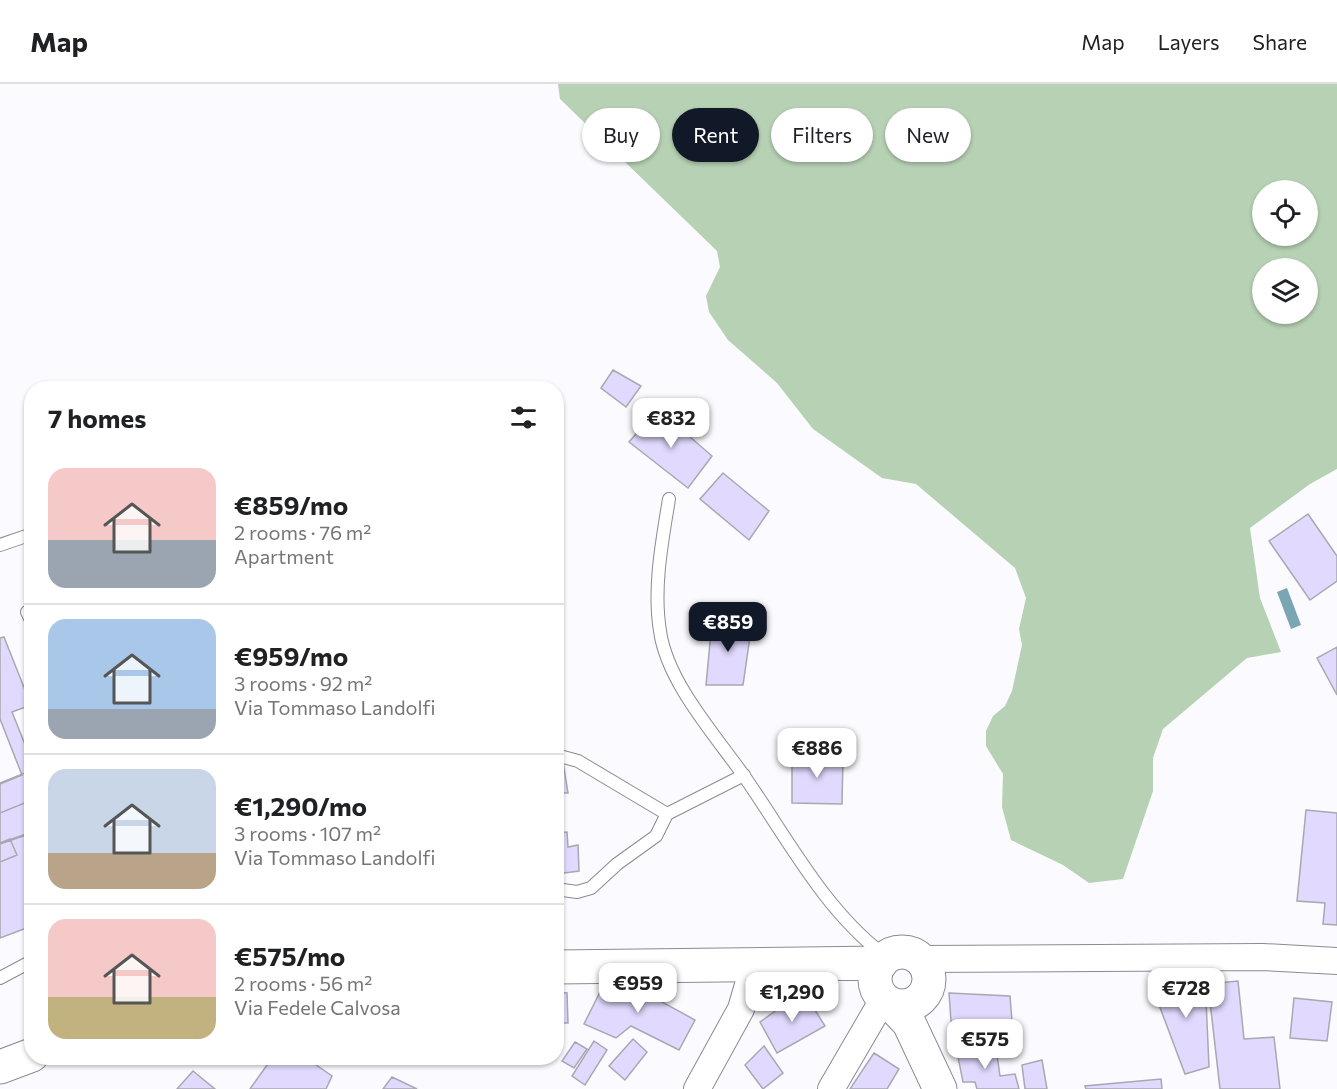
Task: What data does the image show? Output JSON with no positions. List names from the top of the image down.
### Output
{
  "page": {
    "header": "Map",
    "nav": ["Map", "Layers", "Share"],
    "chip": [
      "Buy",
      "Rent",
      "Filters",
      "New"
    ],
    "heading": "7 homes",
    "price": [
      "€832",
      "€859",
      "€886",
      "€959",
      "€728",
      "€1,290",
      "€575"
    ],
    "list": [
      {
        "name": "€859/mo",
        "note": "2 rooms · 76 m² · Apartment"
      },
      {
        "name": "€959/mo",
        "note": "3 rooms · 92 m² · Via Tommaso Landolfi"
      },
      {
        "name": "€1,290/mo",
        "note": "3 rooms · 107 m² · Via Tommaso Landolfi"
      },
      {
        "name": "€575/mo",
        "note": "2 rooms · 56 m² · Via Fedele Calvosa"
      }
    ]
  }
}
